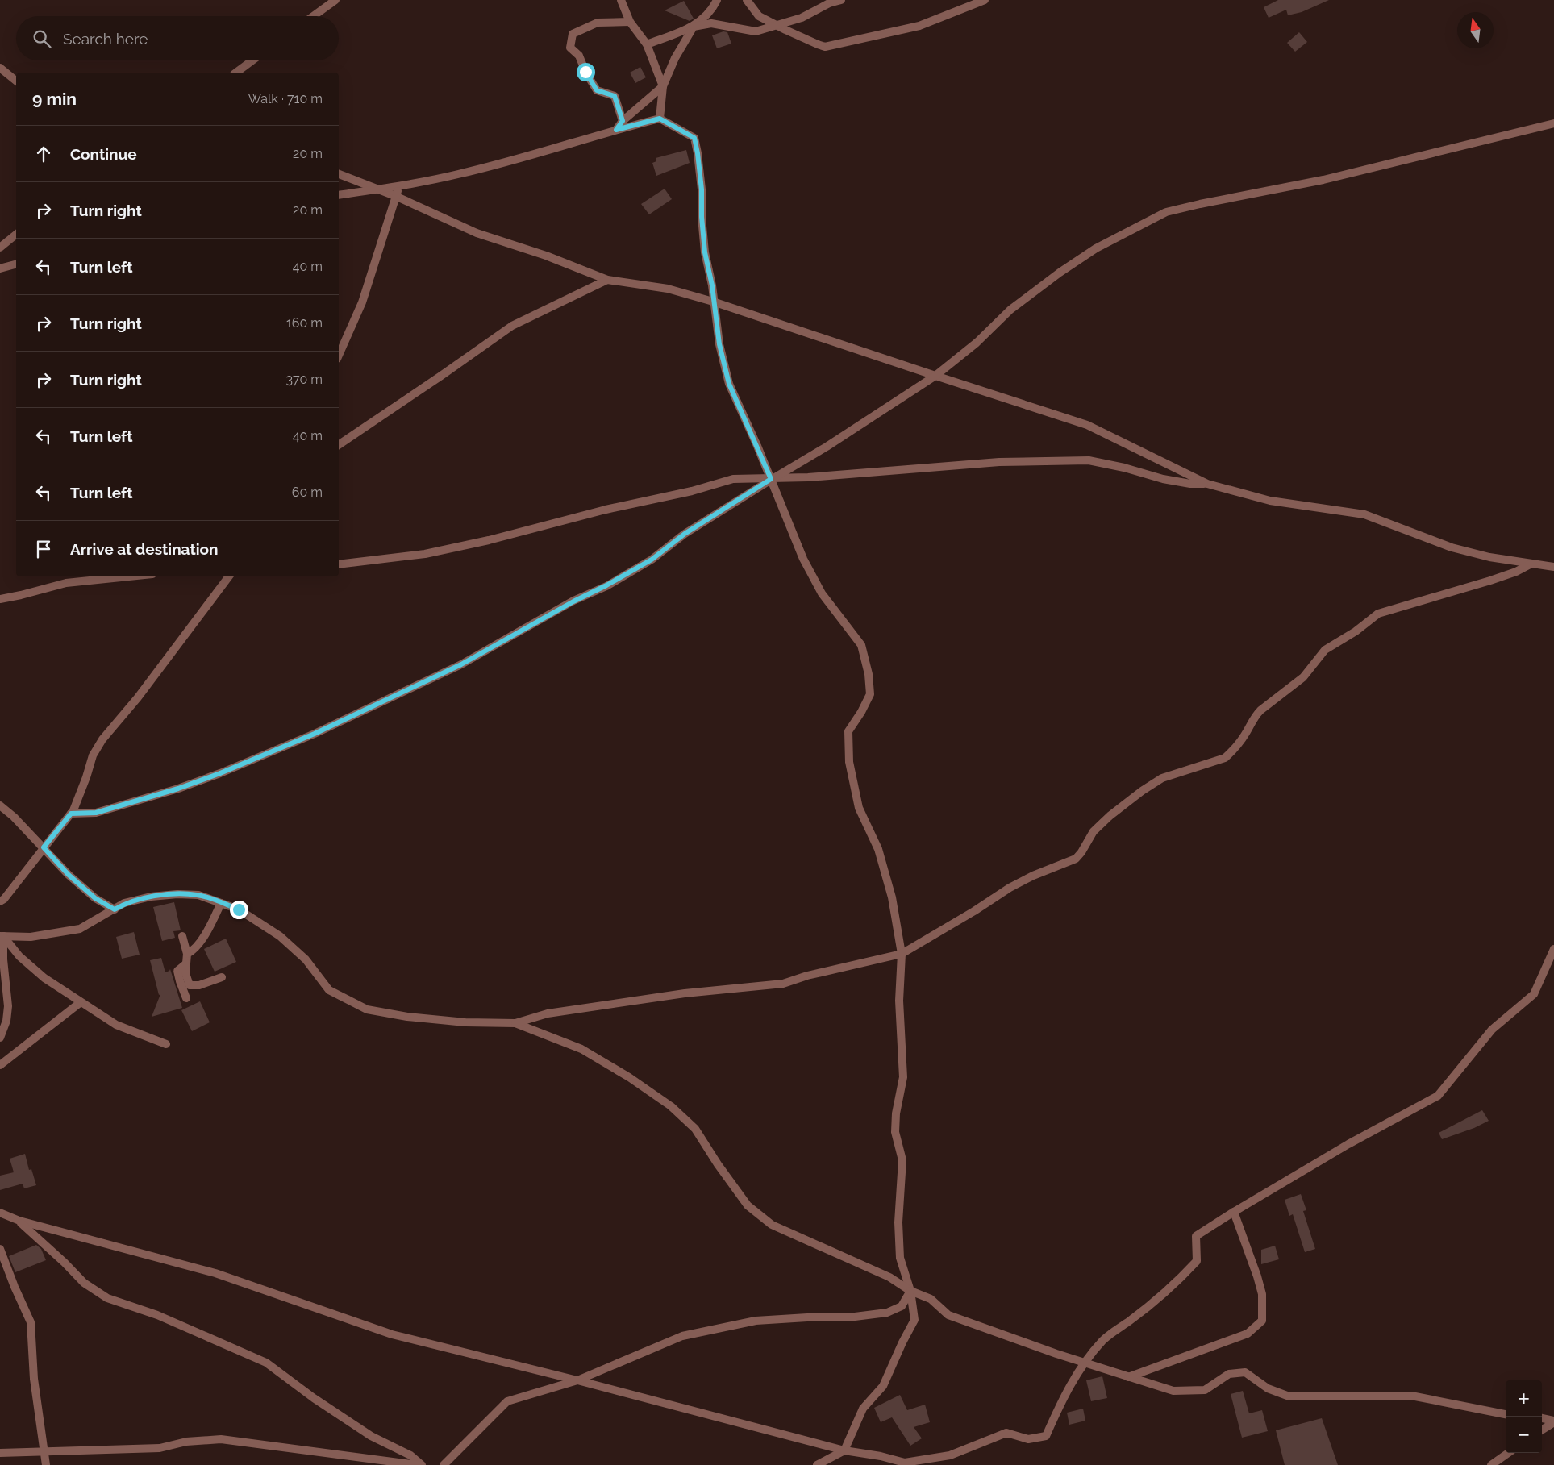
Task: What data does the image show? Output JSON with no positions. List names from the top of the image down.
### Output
{
  "north": "top",
  "page": {
    "search": "Search here",
    "heading": ["9 min", "Walk · 710 m"],
    "list": [
      ["Continue", "20 m"],
      ["Turn right", "20 m"],
      ["Turn left", "40 m"],
      ["Turn right", "160 m"],
      ["Turn right", "370 m"],
      ["Turn left", "40 m"],
      ["Turn left", "60 m"],
      "Arrive at destination"
    ],
    "map_buttons": ["+", "−"]
  }
}
